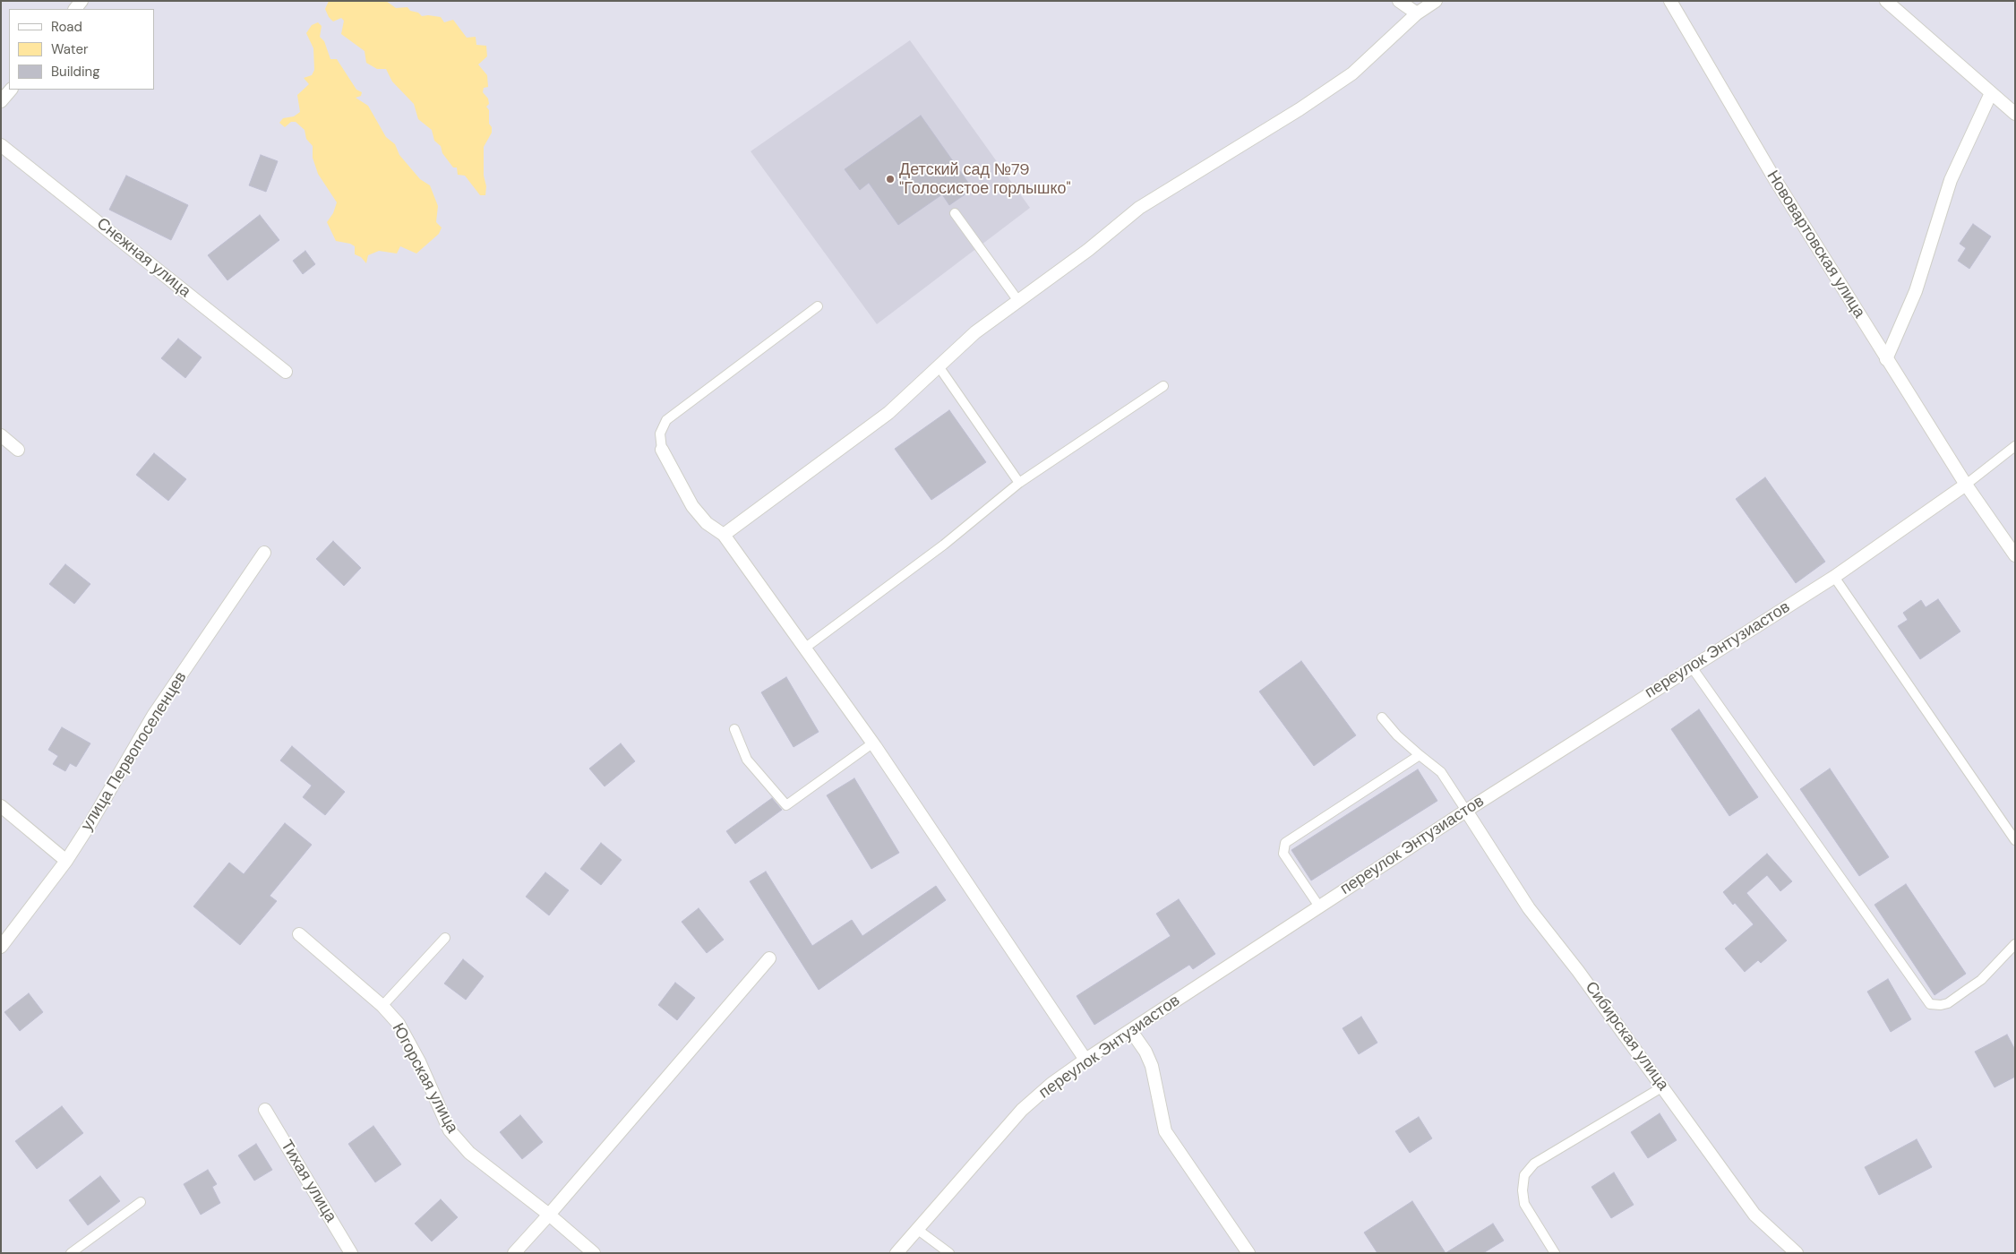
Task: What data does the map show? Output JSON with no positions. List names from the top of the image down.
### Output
{
  "streets": {
    "street": [
      "Нововартовская улица",
      "Снежная улица",
      "переулок Энтузиастов",
      "улица Первопоселенцев",
      "Сибирская улица",
      "Югорская улица",
      "Тихая улица"
    ]
  },
  "crossings": [
    ["Нововартовская улица", "переулок Энтузиастов"],
    ["переулок Энтузиастов", "Сибирская улица"]
  ],
  "places": ["Детский сад №79 \"Голосистое горлышко\""],
  "legend": ["Road", "Water", "Building"]
}
